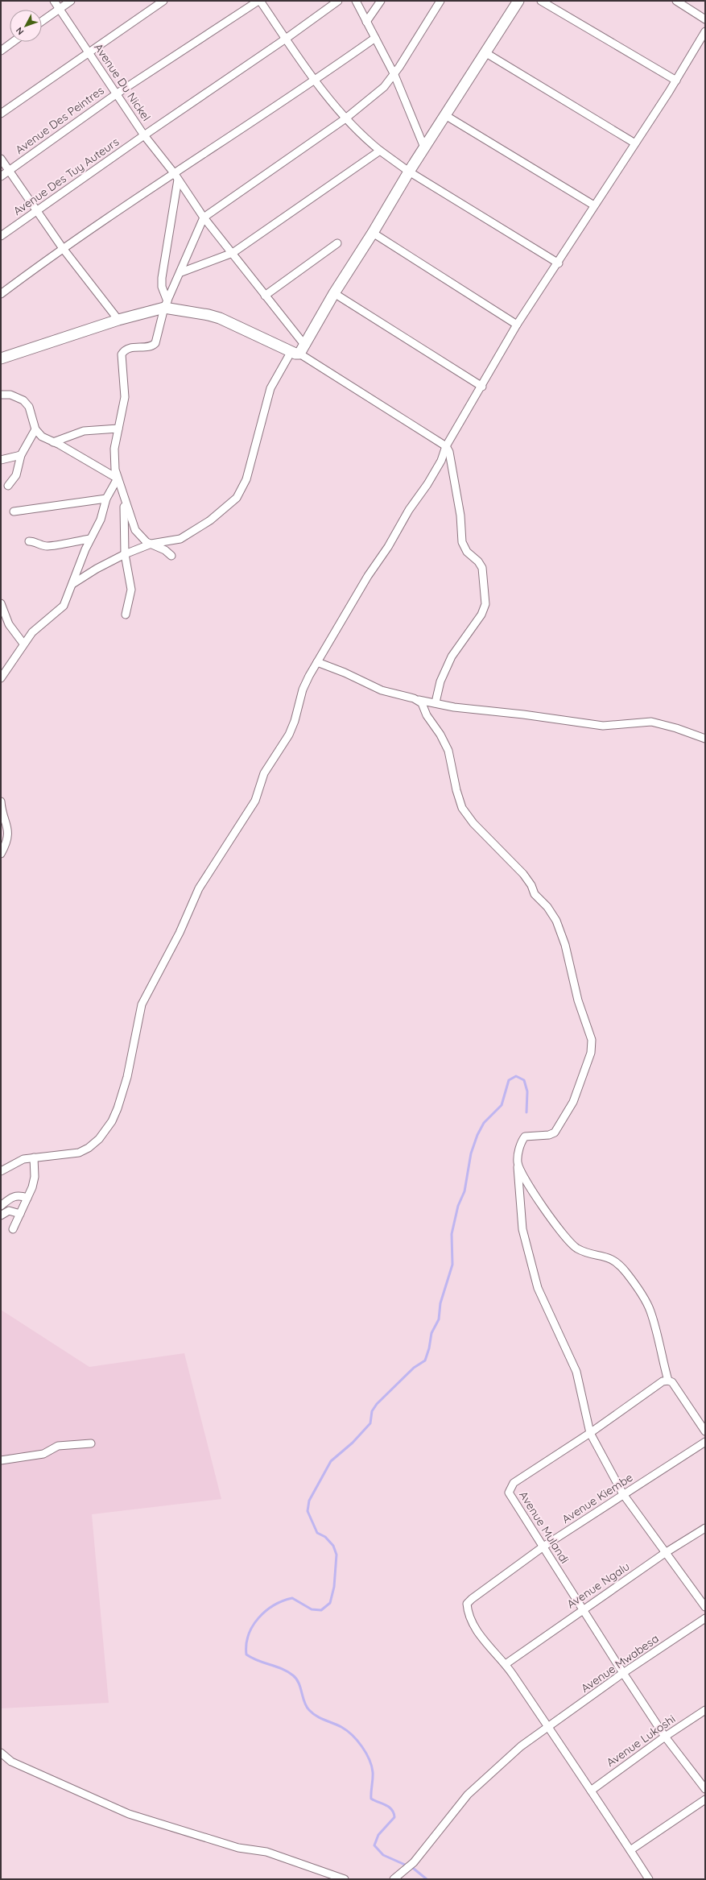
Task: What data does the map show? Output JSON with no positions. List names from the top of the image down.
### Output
{
  "streets": {
    "street": [
      "Avenue Du Nickel",
      "Avenue Des Peintres",
      "Avenue Des Tuy Auteurs",
      "Avenue Kiembe",
      "Avenue Mulandi",
      "Avenue Ngalu",
      "Avenue Mwabesa",
      "Avenue Lukoshi"
    ]
  },
  "crossings": [
    ["Avenue Du Nickel", "Avenue Des Peintres"],
    ["Avenue Du Nickel", "Avenue Des Tuy Auteurs"],
    ["Avenue Kiembe", "Avenue Mulandi"],
    ["Avenue Kiembe", "Avenue Ngalu"],
    ["Avenue Mulandi", "Avenue Ngalu"],
    ["Avenue Mulandi", "Avenue Mwabesa"],
    ["Avenue Mulandi", "Avenue Lukoshi"]
  ],
  "north": "bottom left"
}
